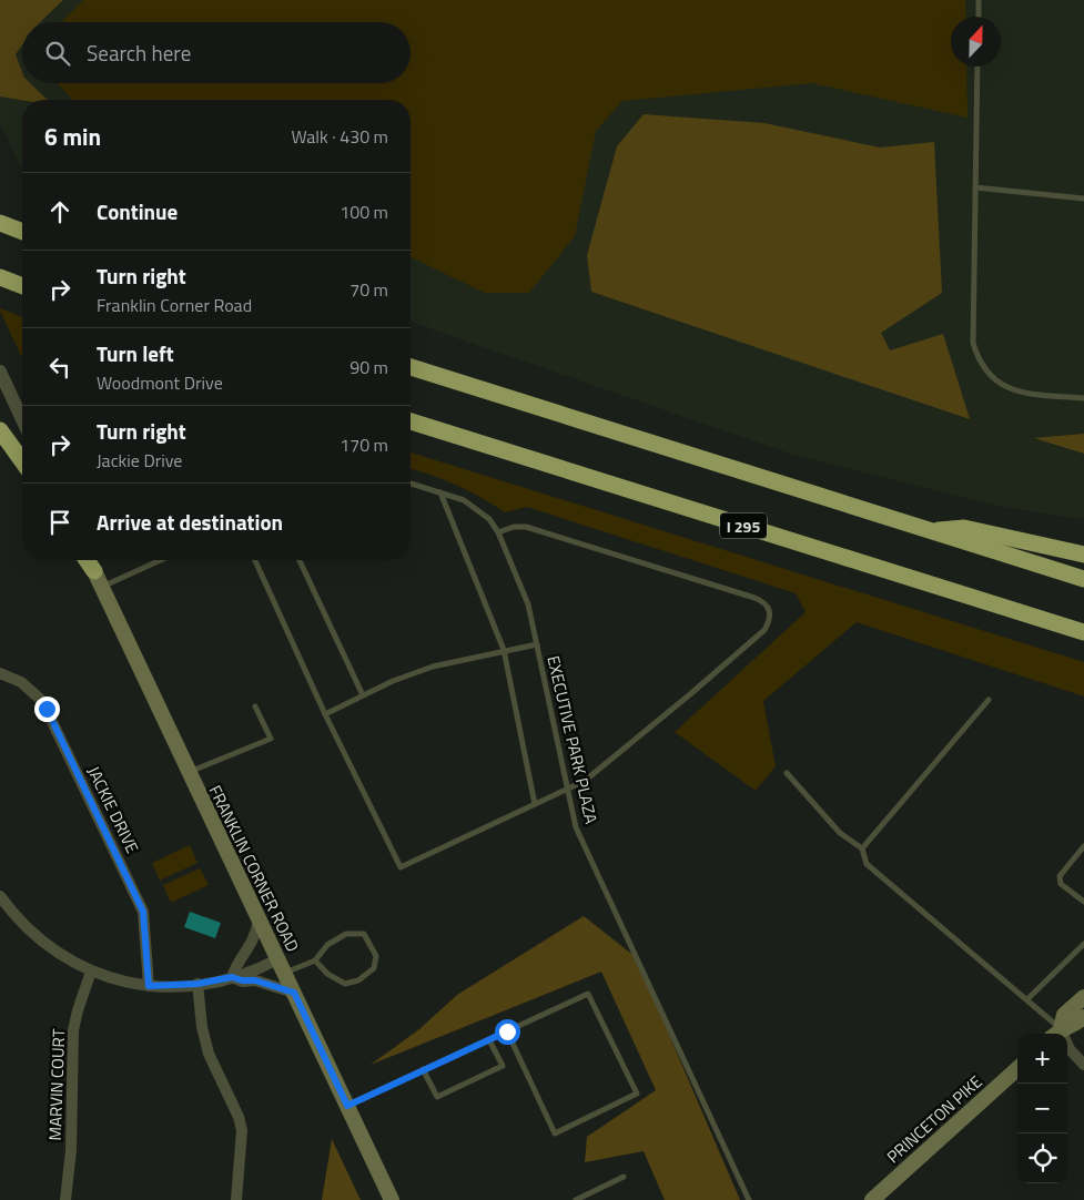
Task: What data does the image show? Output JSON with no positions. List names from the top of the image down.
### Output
{
  "streets": {
    "highway": ["I 295"],
    "main road": ["FRANKLIN CORNER ROAD", "PRINCETON PIKE"],
    "street": ["JACKIE DRIVE", "MARVIN COURT"],
    "lane": ["EXECUTIVE PARK PLAZA"]
  },
  "north": "top",
  "page": {
    "search": "Search here",
    "heading": ["6 min", "Walk · 430 m"],
    "list": [
      ["Continue", "100 m"],
      ["Turn right", "Franklin Corner Road", "70 m"],
      ["Turn left", "Woodmont Drive", "90 m"],
      ["Turn right", "Jackie Drive", "170 m"],
      "Arrive at destination"
    ],
    "map_buttons": ["+", "−"]
  }
}
